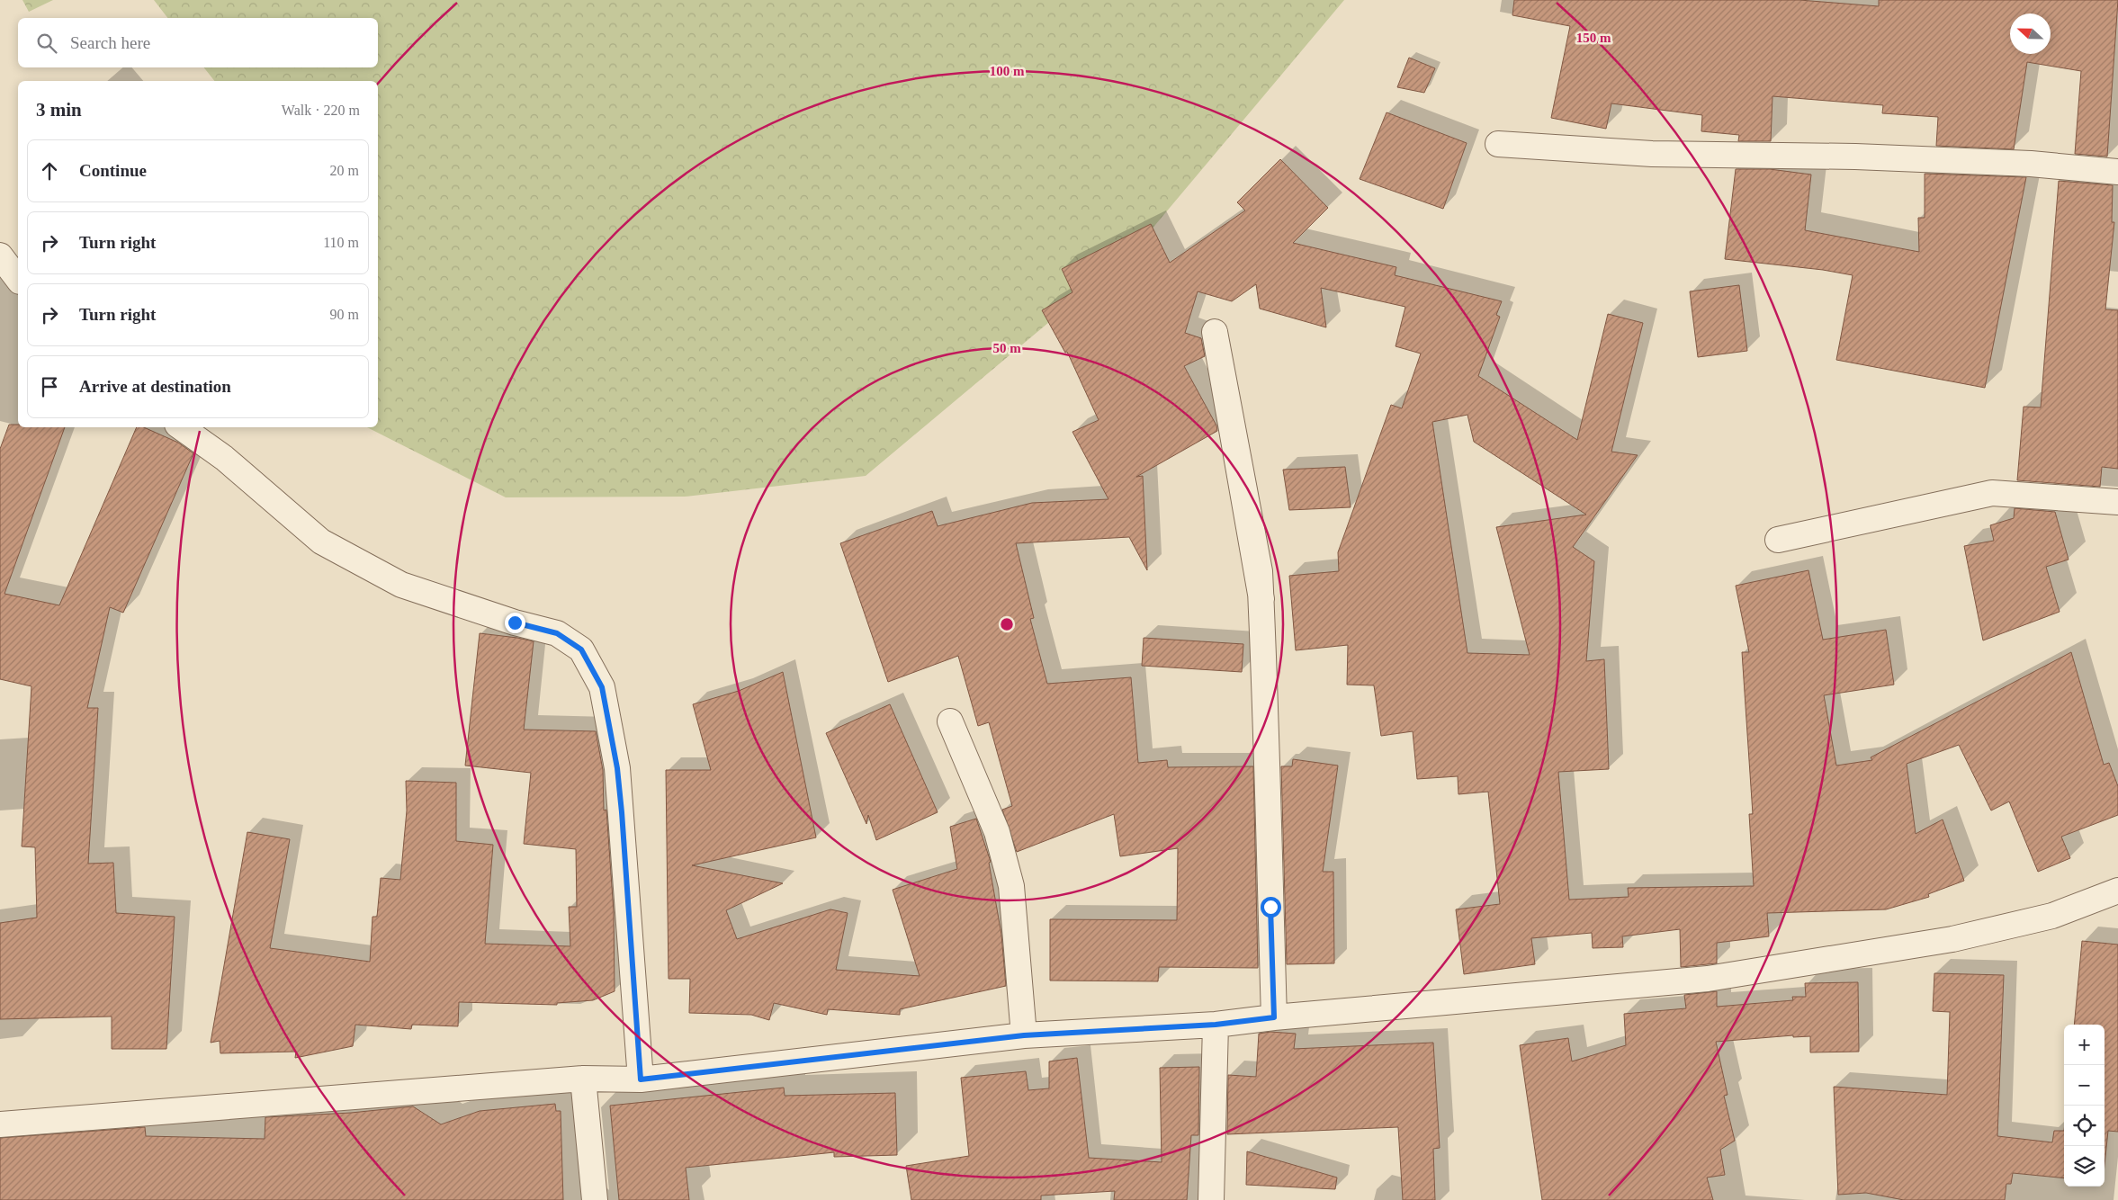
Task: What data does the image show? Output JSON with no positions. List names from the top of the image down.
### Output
{
  "north": "left",
  "page": {
    "search": "Search here",
    "heading": ["3 min", "Walk · 220 m"],
    "list": [
      ["Continue", "20 m"],
      ["Turn right", "110 m"],
      ["Turn right", "90 m"],
      "Arrive at destination"
    ],
    "map_buttons": ["+", "−"]
  },
  "rings": ["150 m", "100 m", "50 m"]
}
